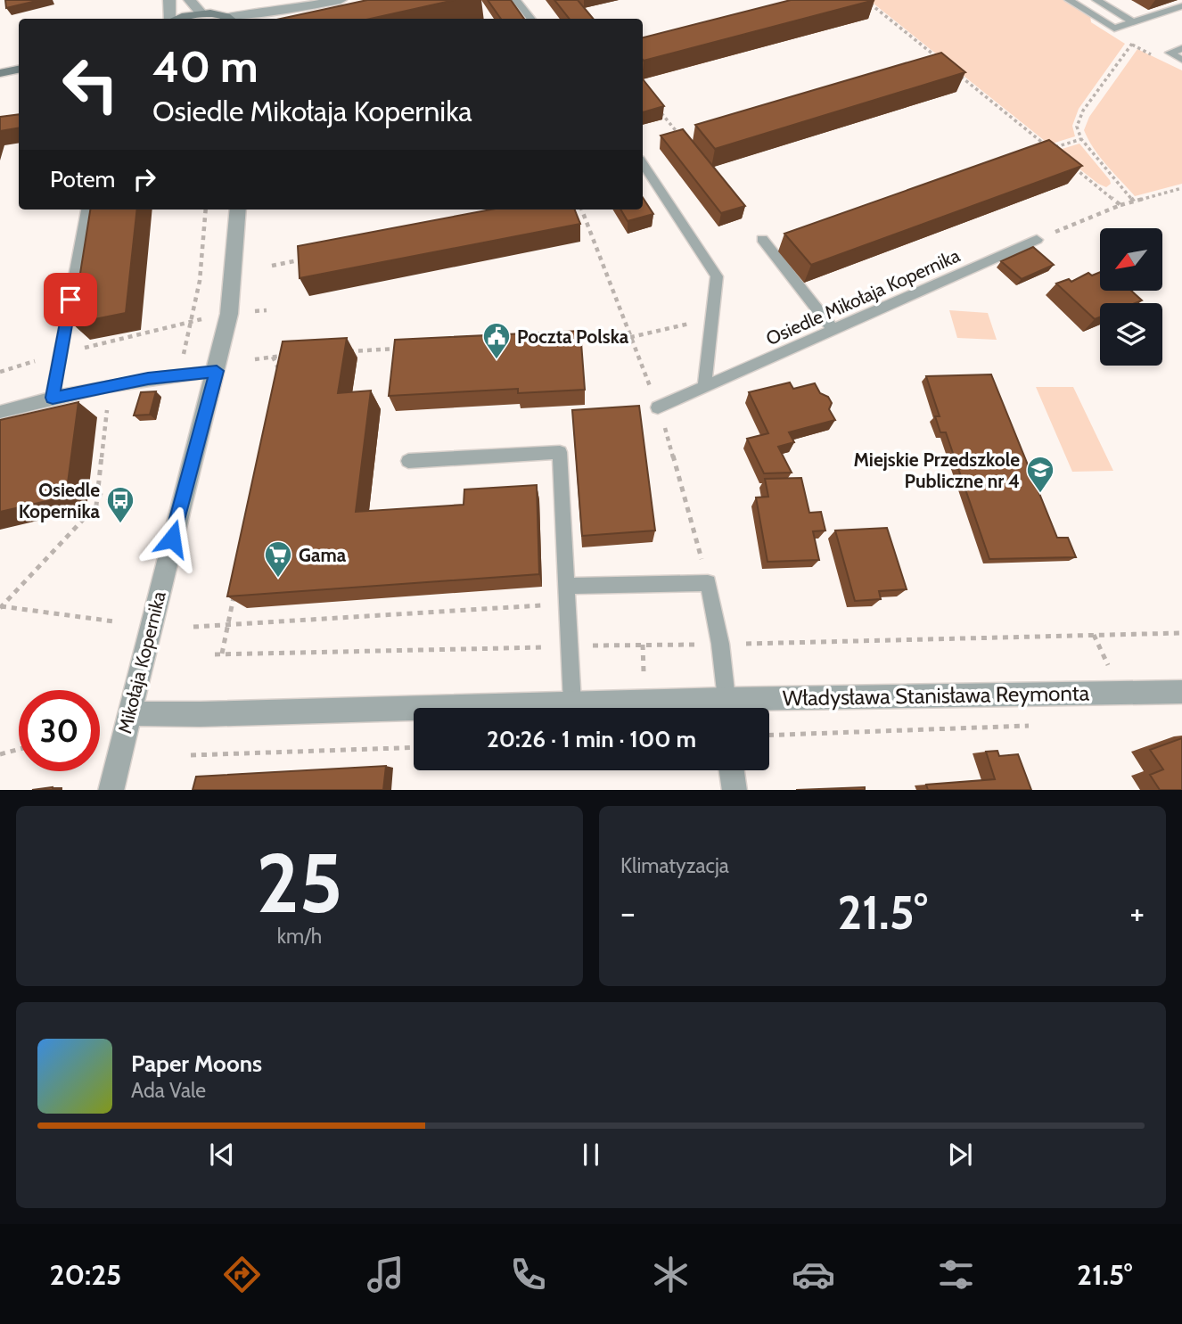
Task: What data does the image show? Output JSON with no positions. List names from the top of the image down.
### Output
{
  "streets": {
    "street": ["Mikołaja Kopernika", "Władysława Stanisława Reymonta"],
    "lane": ["Osiedle Mikołaja Kopernika"]
  },
  "crossings": [
    ["Mikołaja Kopernika", "Władysława Stanisława Reymonta"]
  ],
  "places": {
    "public building": ["Poczta Polska"],
    "school or university": ["Miejskie Przedszkole Publiczne nr 4"],
    "bus stop": ["Osiedle Kopernika"],
    "supermarket": ["Gama"]
  },
  "north": "bottom left",
  "page": {
    "turn": ["40 m", "Osiedle Mikołaja Kopernika"],
    "then": "Potem",
    "limit": "30",
    "trip": "20:26 · 1 min · 100 m",
    "tile": [
      ["25", "km/h"],
      "Klimatyzacja"
    ],
    "heat": ["−", "21.5°", "+"],
    "song": ["Paper Moons", "Ada Vale"],
    "tabs": ["20:25", "21.5°"]
  }
}
